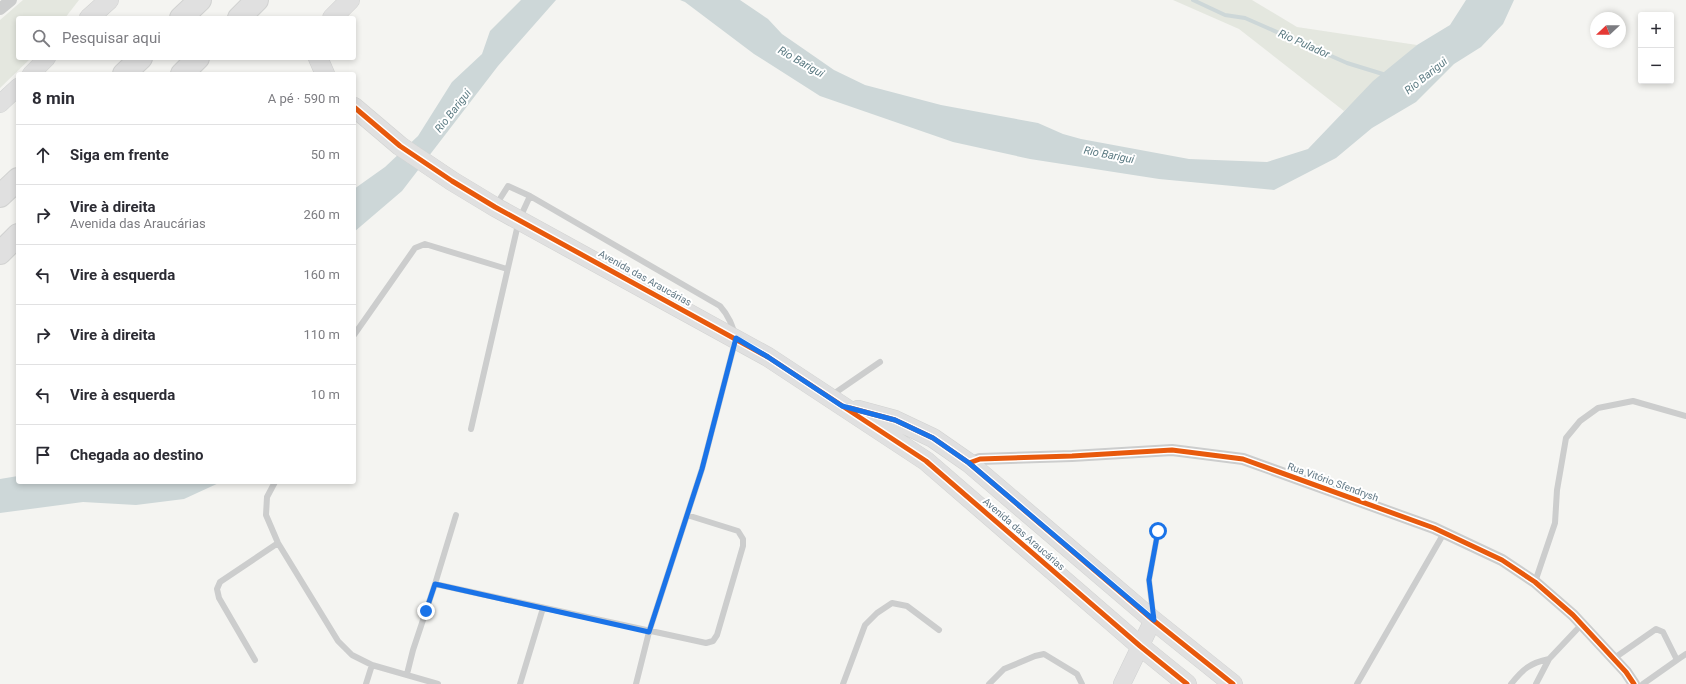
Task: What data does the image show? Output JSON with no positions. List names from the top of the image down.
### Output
{
  "streets": {
    "main road": ["Avenida das Araucárias"],
    "street": ["Rua Vitório Sfendrysh"]
  },
  "crossings": [
    ["Avenida das Araucárias", "Rua Vitório Sfendrysh"]
  ],
  "water": ["Rio Pulador", "Rio Barigui"],
  "north": "left",
  "page": {
    "map_buttons": ["+", "−"],
    "search": "Pesquisar aqui",
    "heading": ["8 min", "A pé · 590 m"],
    "list": [
      ["Siga em frente", "50 m"],
      ["Vire à direita", "Avenida das Araucárias", "260 m"],
      ["Vire à esquerda", "160 m"],
      ["Vire à direita", "110 m"],
      ["Vire à esquerda", "10 m"],
      "Chegada ao destino"
    ]
  }
}
